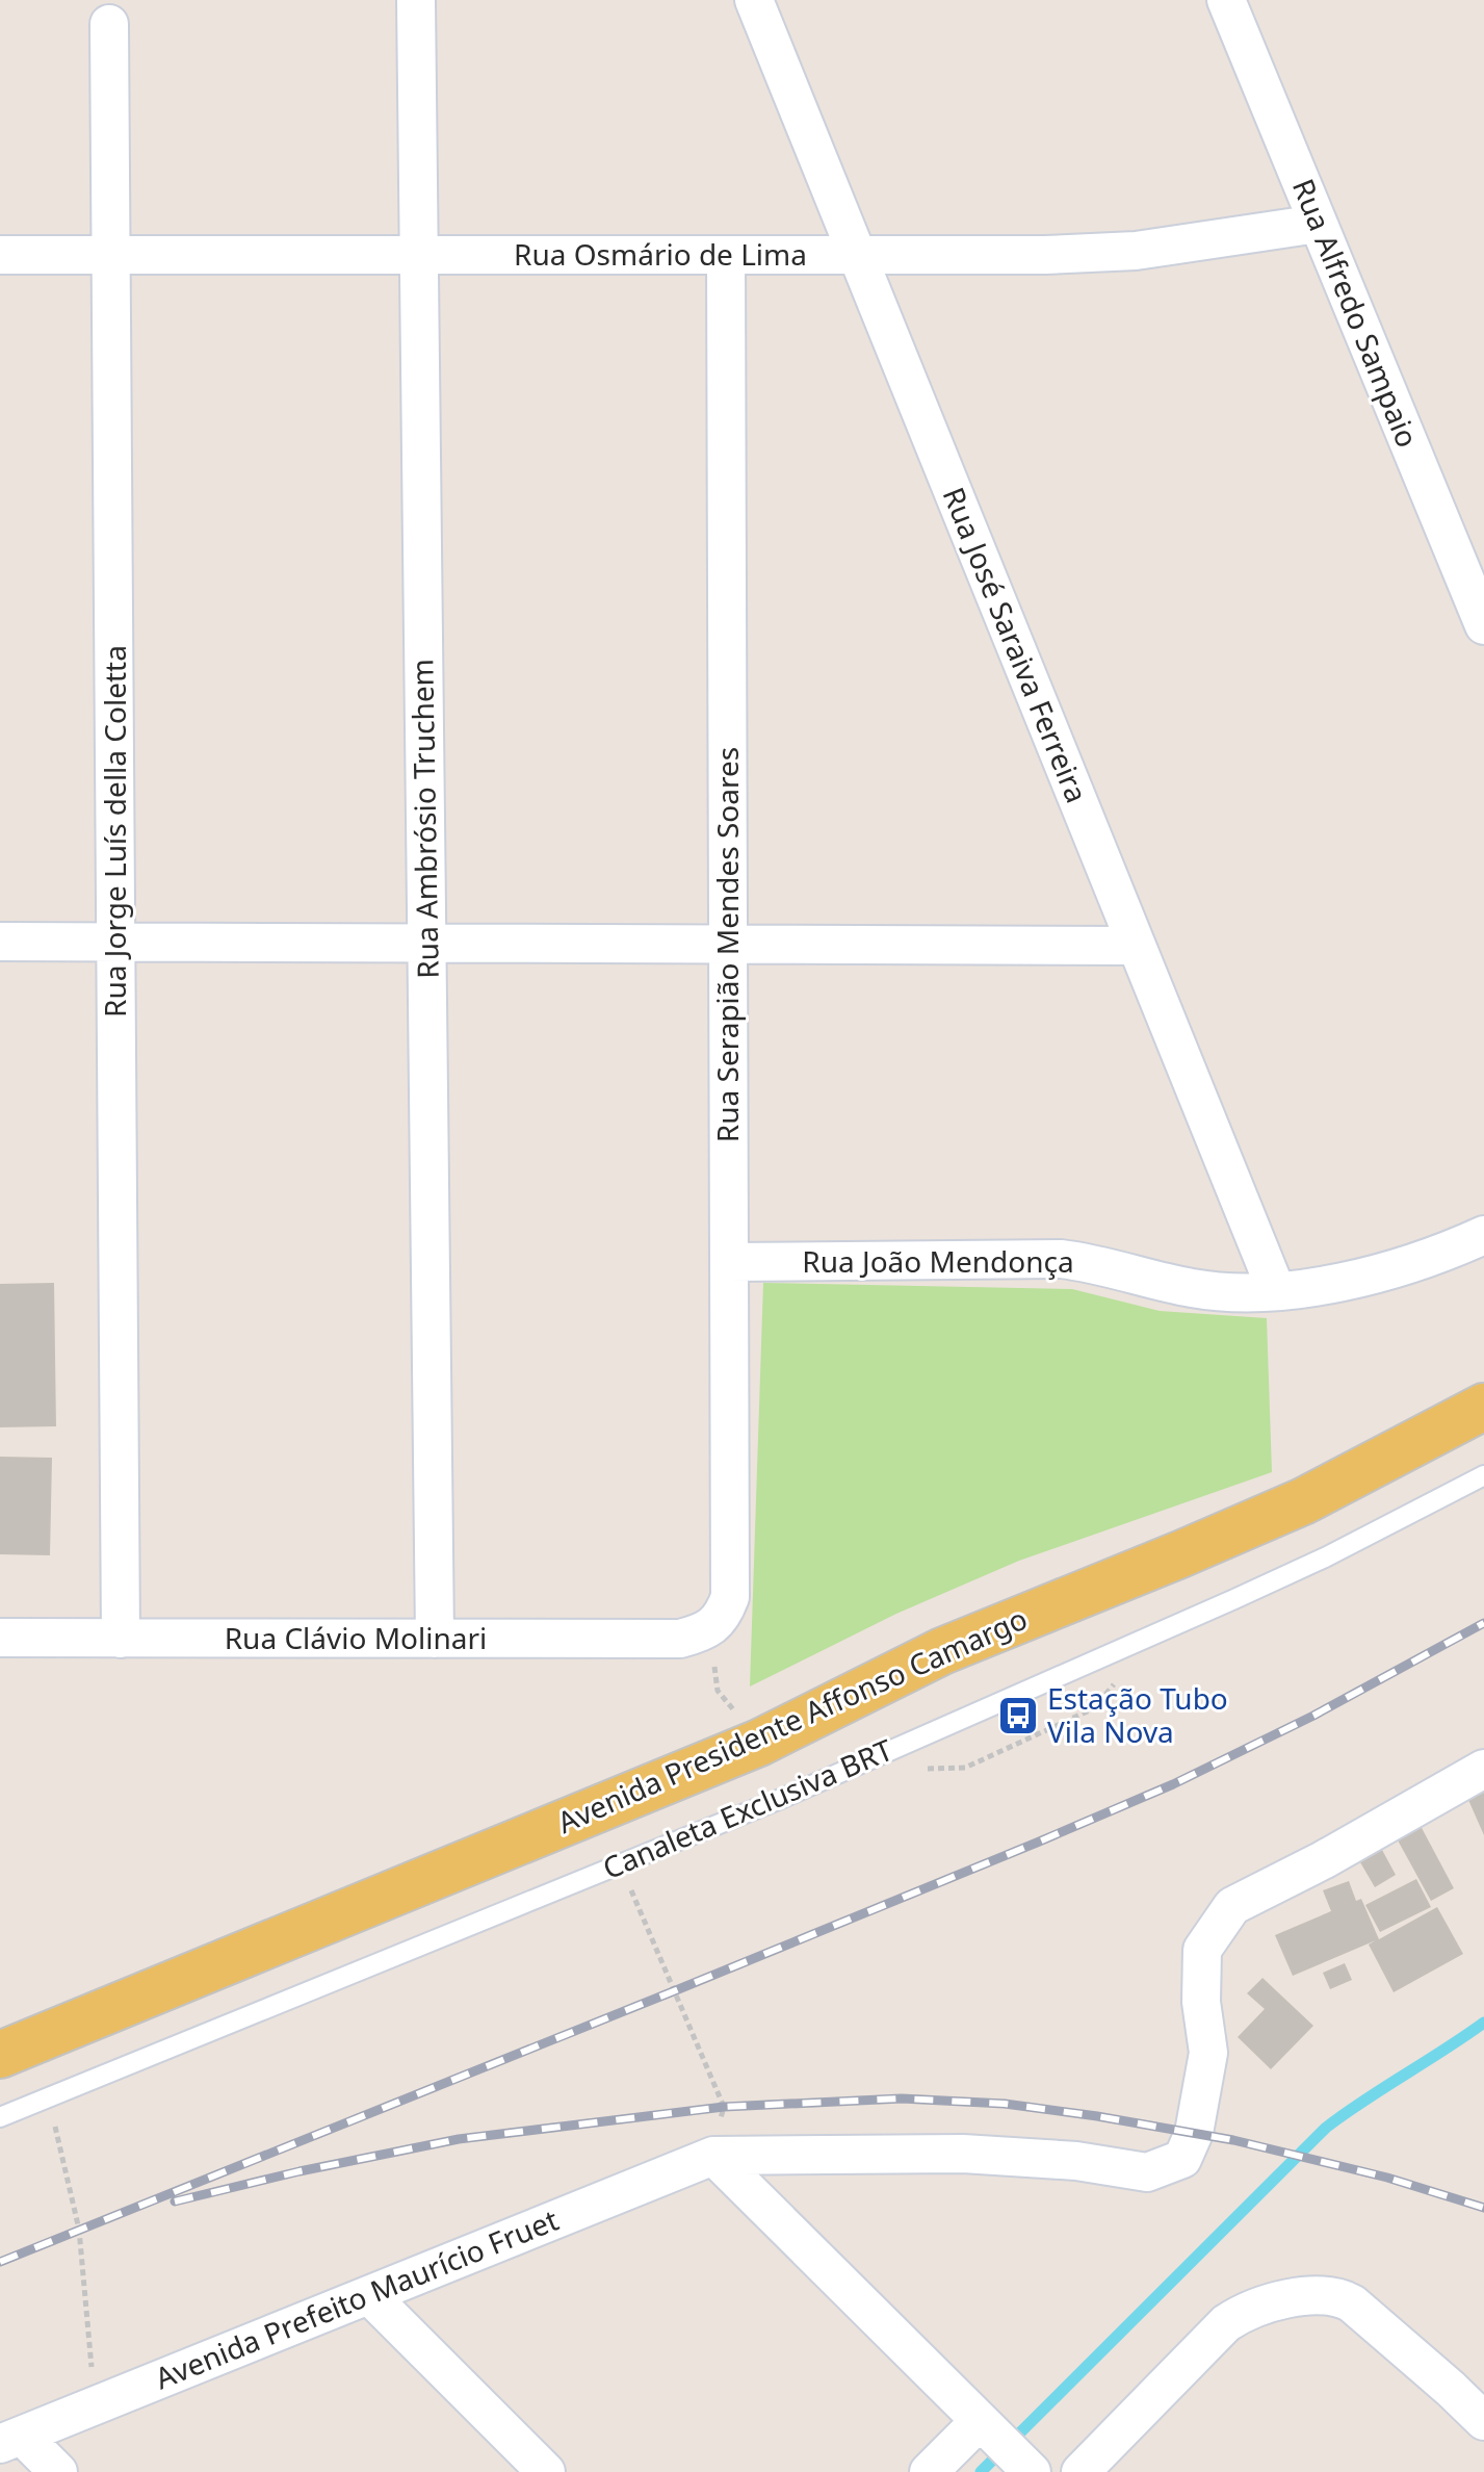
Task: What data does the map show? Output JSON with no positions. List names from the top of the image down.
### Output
{
  "streets": {
    "main road": ["Avenida Presidente Affonso Camargo"],
    "street": [
      "Rua Osmário de Lima",
      "Rua Alfredo Sampaio",
      "Rua José Saraiva Ferreira",
      "Rua Ambrósio Truchem",
      "Rua Jorge Luís della Coletta",
      "Rua Serapião Mendes Soares",
      "Rua João Mendonça",
      "Rua Clávio Molinari",
      "Avenida Prefeito Maurício Fruet"
    ],
    "lane": ["Canaleta Exclusiva BRT"]
  },
  "crossings": [
    ["Rua Osmário de Lima", "Rua Alfredo Sampaio"],
    ["Rua Osmário de Lima", "Rua José Saraiva Ferreira"],
    ["Rua Osmário de Lima", "Rua Ambrósio Truchem"],
    ["Rua Osmário de Lima", "Rua Jorge Luís della Coletta"],
    ["Rua Osmário de Lima", "Rua Serapião Mendes Soares"],
    ["Rua José Saraiva Ferreira", "Rua João Mendonça"],
    ["Rua Ambrósio Truchem", "Rua Clávio Molinari"],
    ["Rua Jorge Luís della Coletta", "Rua Clávio Molinari"],
    ["Rua Serapião Mendes Soares", "Rua João Mendonça"],
    ["Rua Serapião Mendes Soares", "Rua Clávio Molinari"]
  ],
  "places": {
    "bus stop": ["Estação Tubo Vila Nova"]
  }
}
